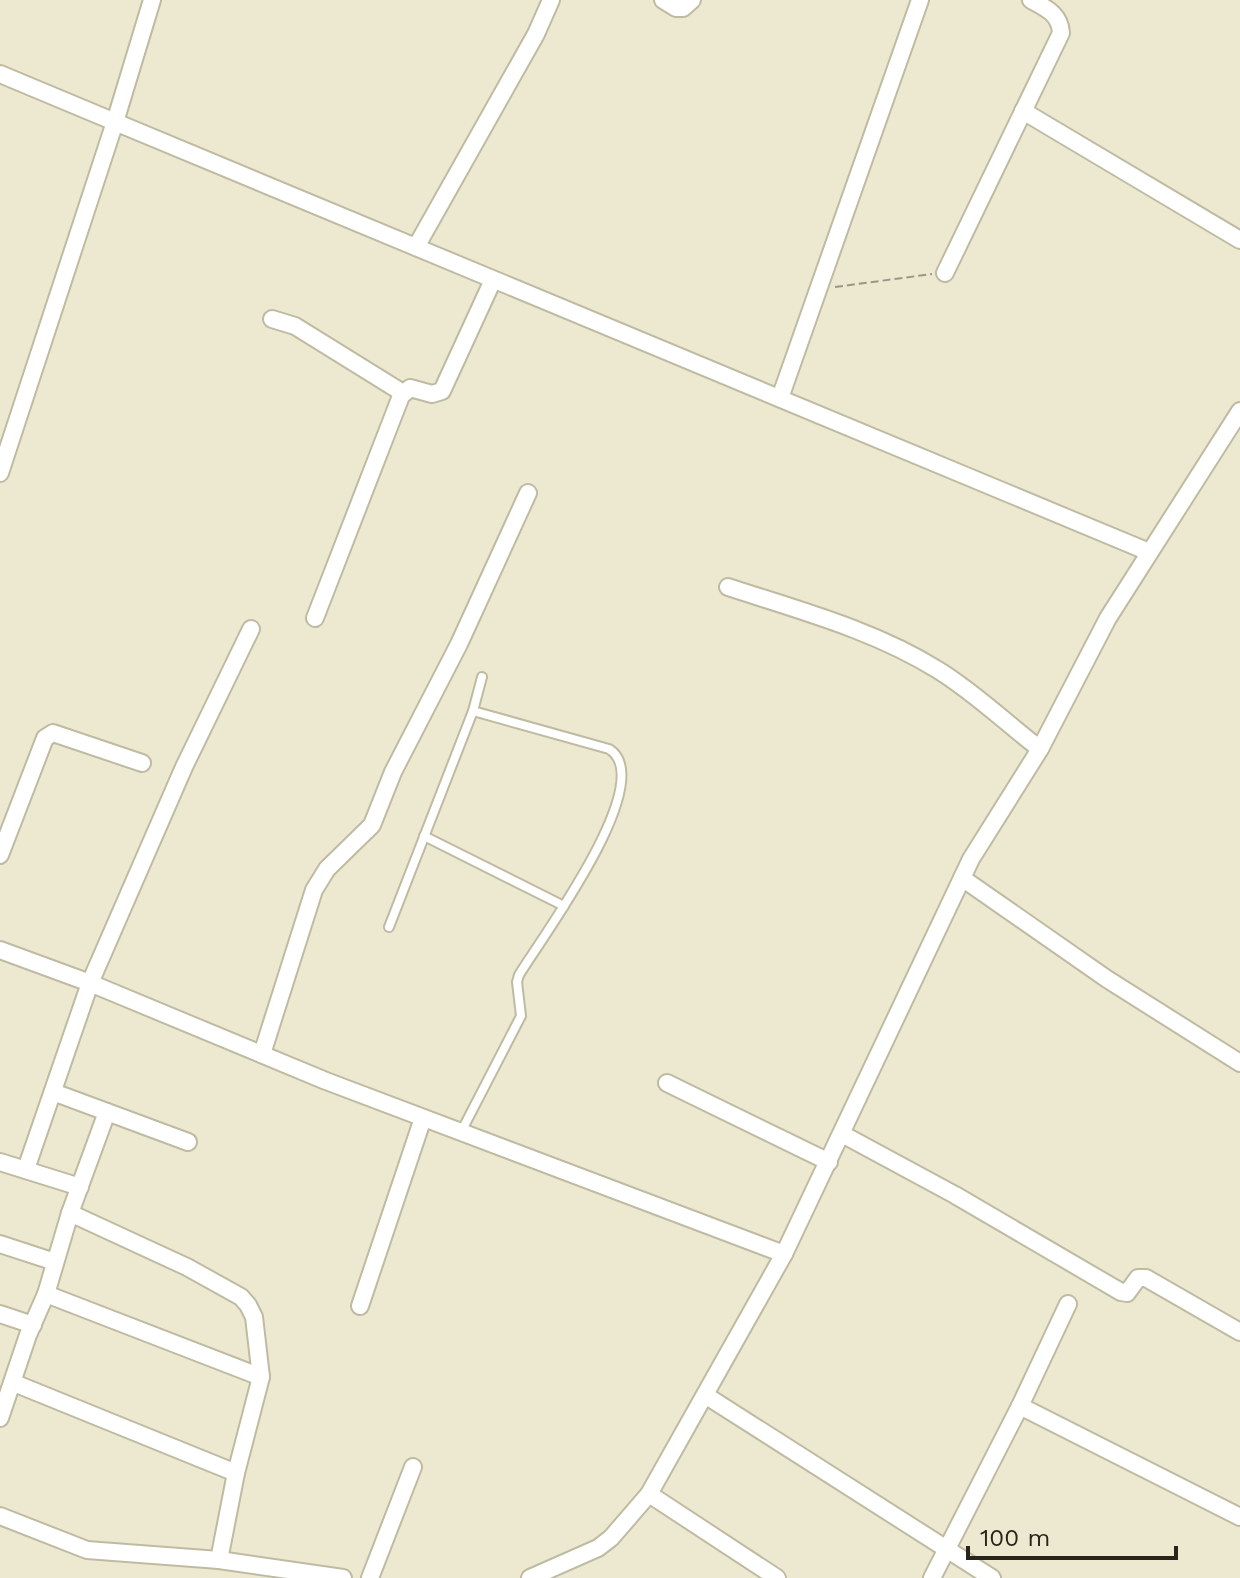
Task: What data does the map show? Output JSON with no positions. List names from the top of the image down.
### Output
{
  "scale_bar": "100 m"
}
